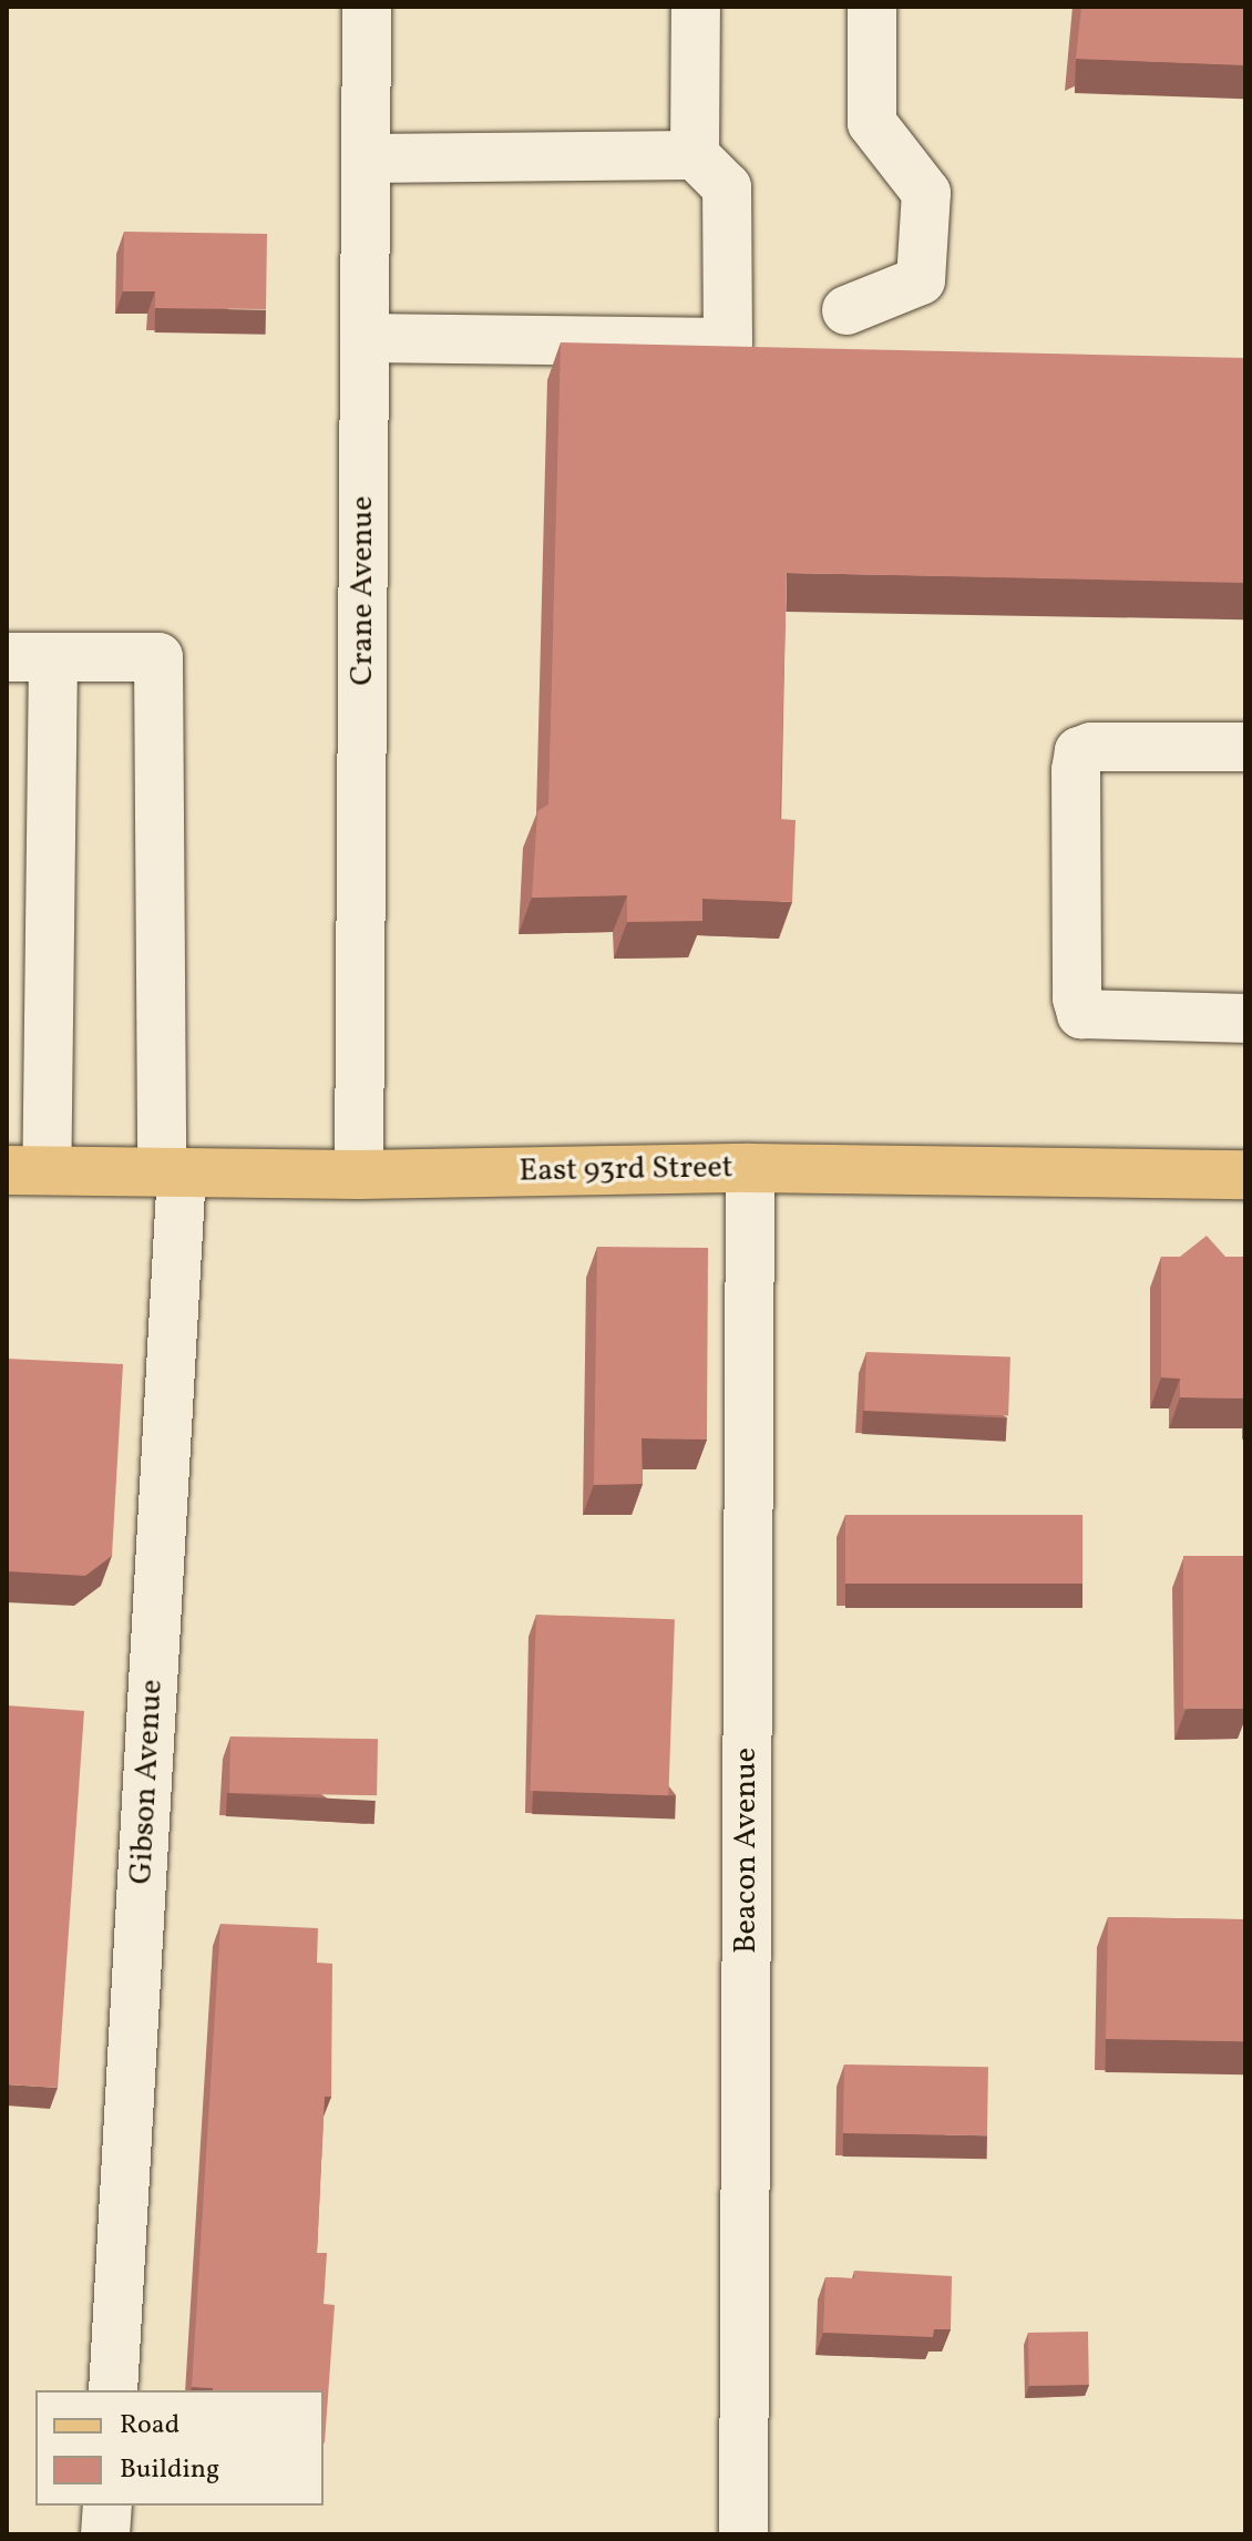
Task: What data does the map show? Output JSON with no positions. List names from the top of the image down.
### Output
{
  "streets": {
    "main road": ["East 93rd Street"],
    "street": ["Crane Avenue", "Gibson Avenue", "Beacon Avenue"]
  },
  "crossings": [
    ["Crane Avenue", "East 93rd Street"],
    ["East 93rd Street", "Gibson Avenue"],
    ["East 93rd Street", "Beacon Avenue"]
  ],
  "legend": ["Road", "Building"]
}
